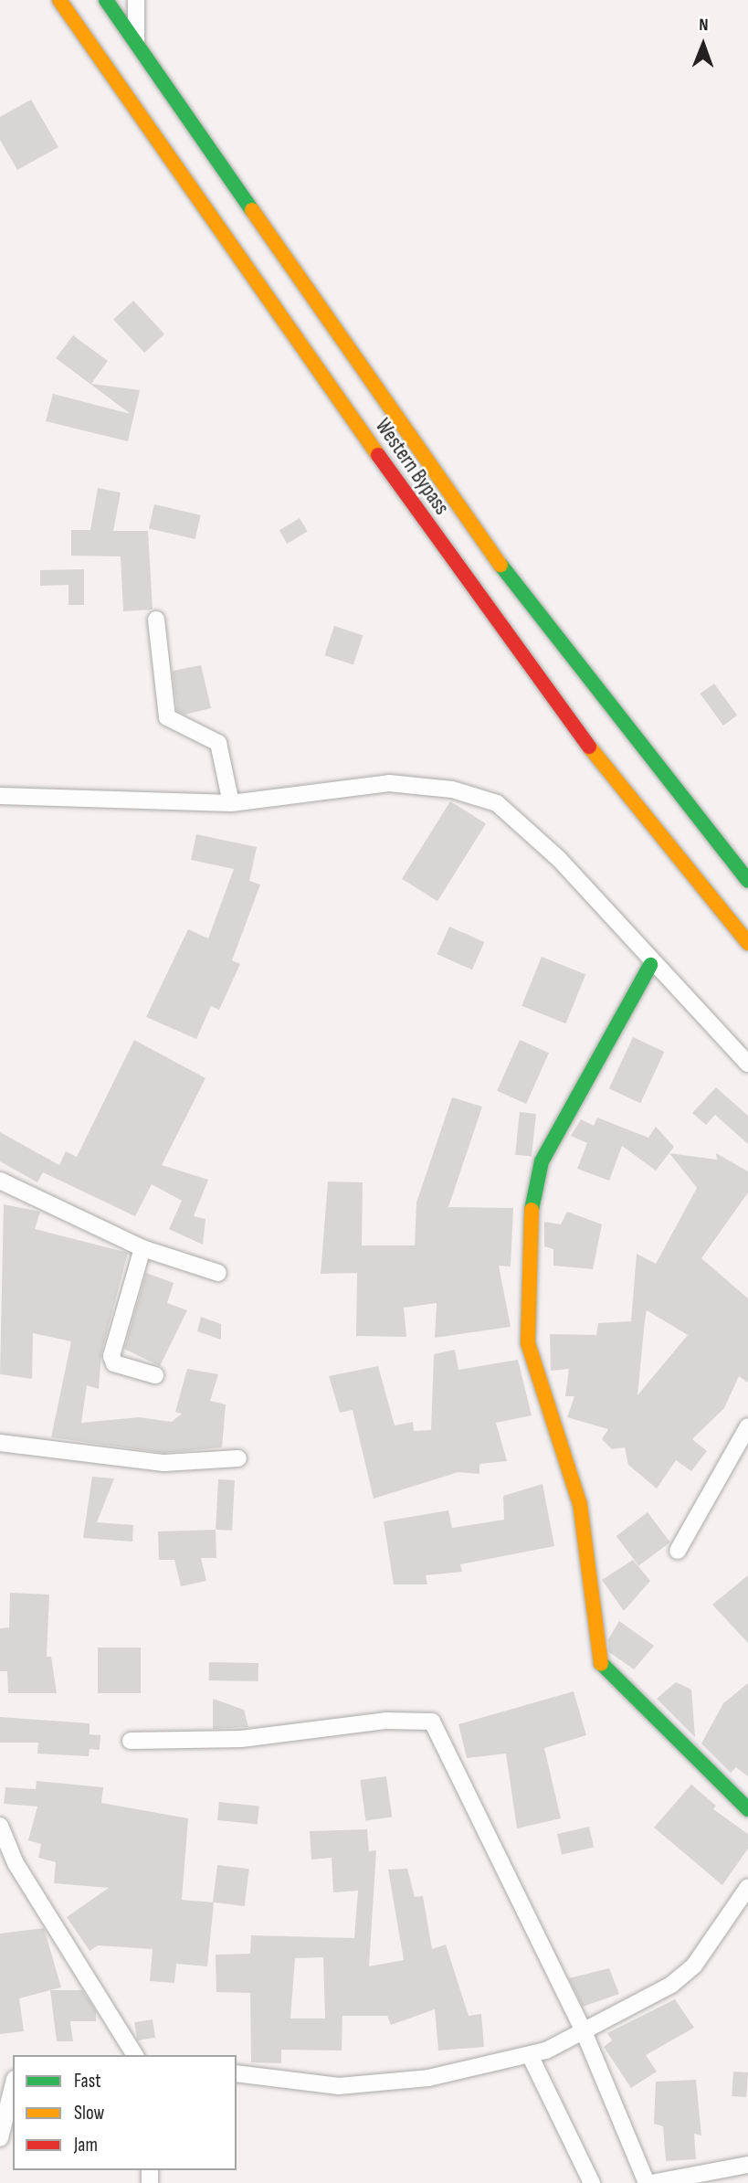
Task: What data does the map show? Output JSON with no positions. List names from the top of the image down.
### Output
{
  "streets": {
    "main road": ["Western Bypass"]
  },
  "legend": ["Fast", "Slow", "Jam"],
  "north": "top"
}
